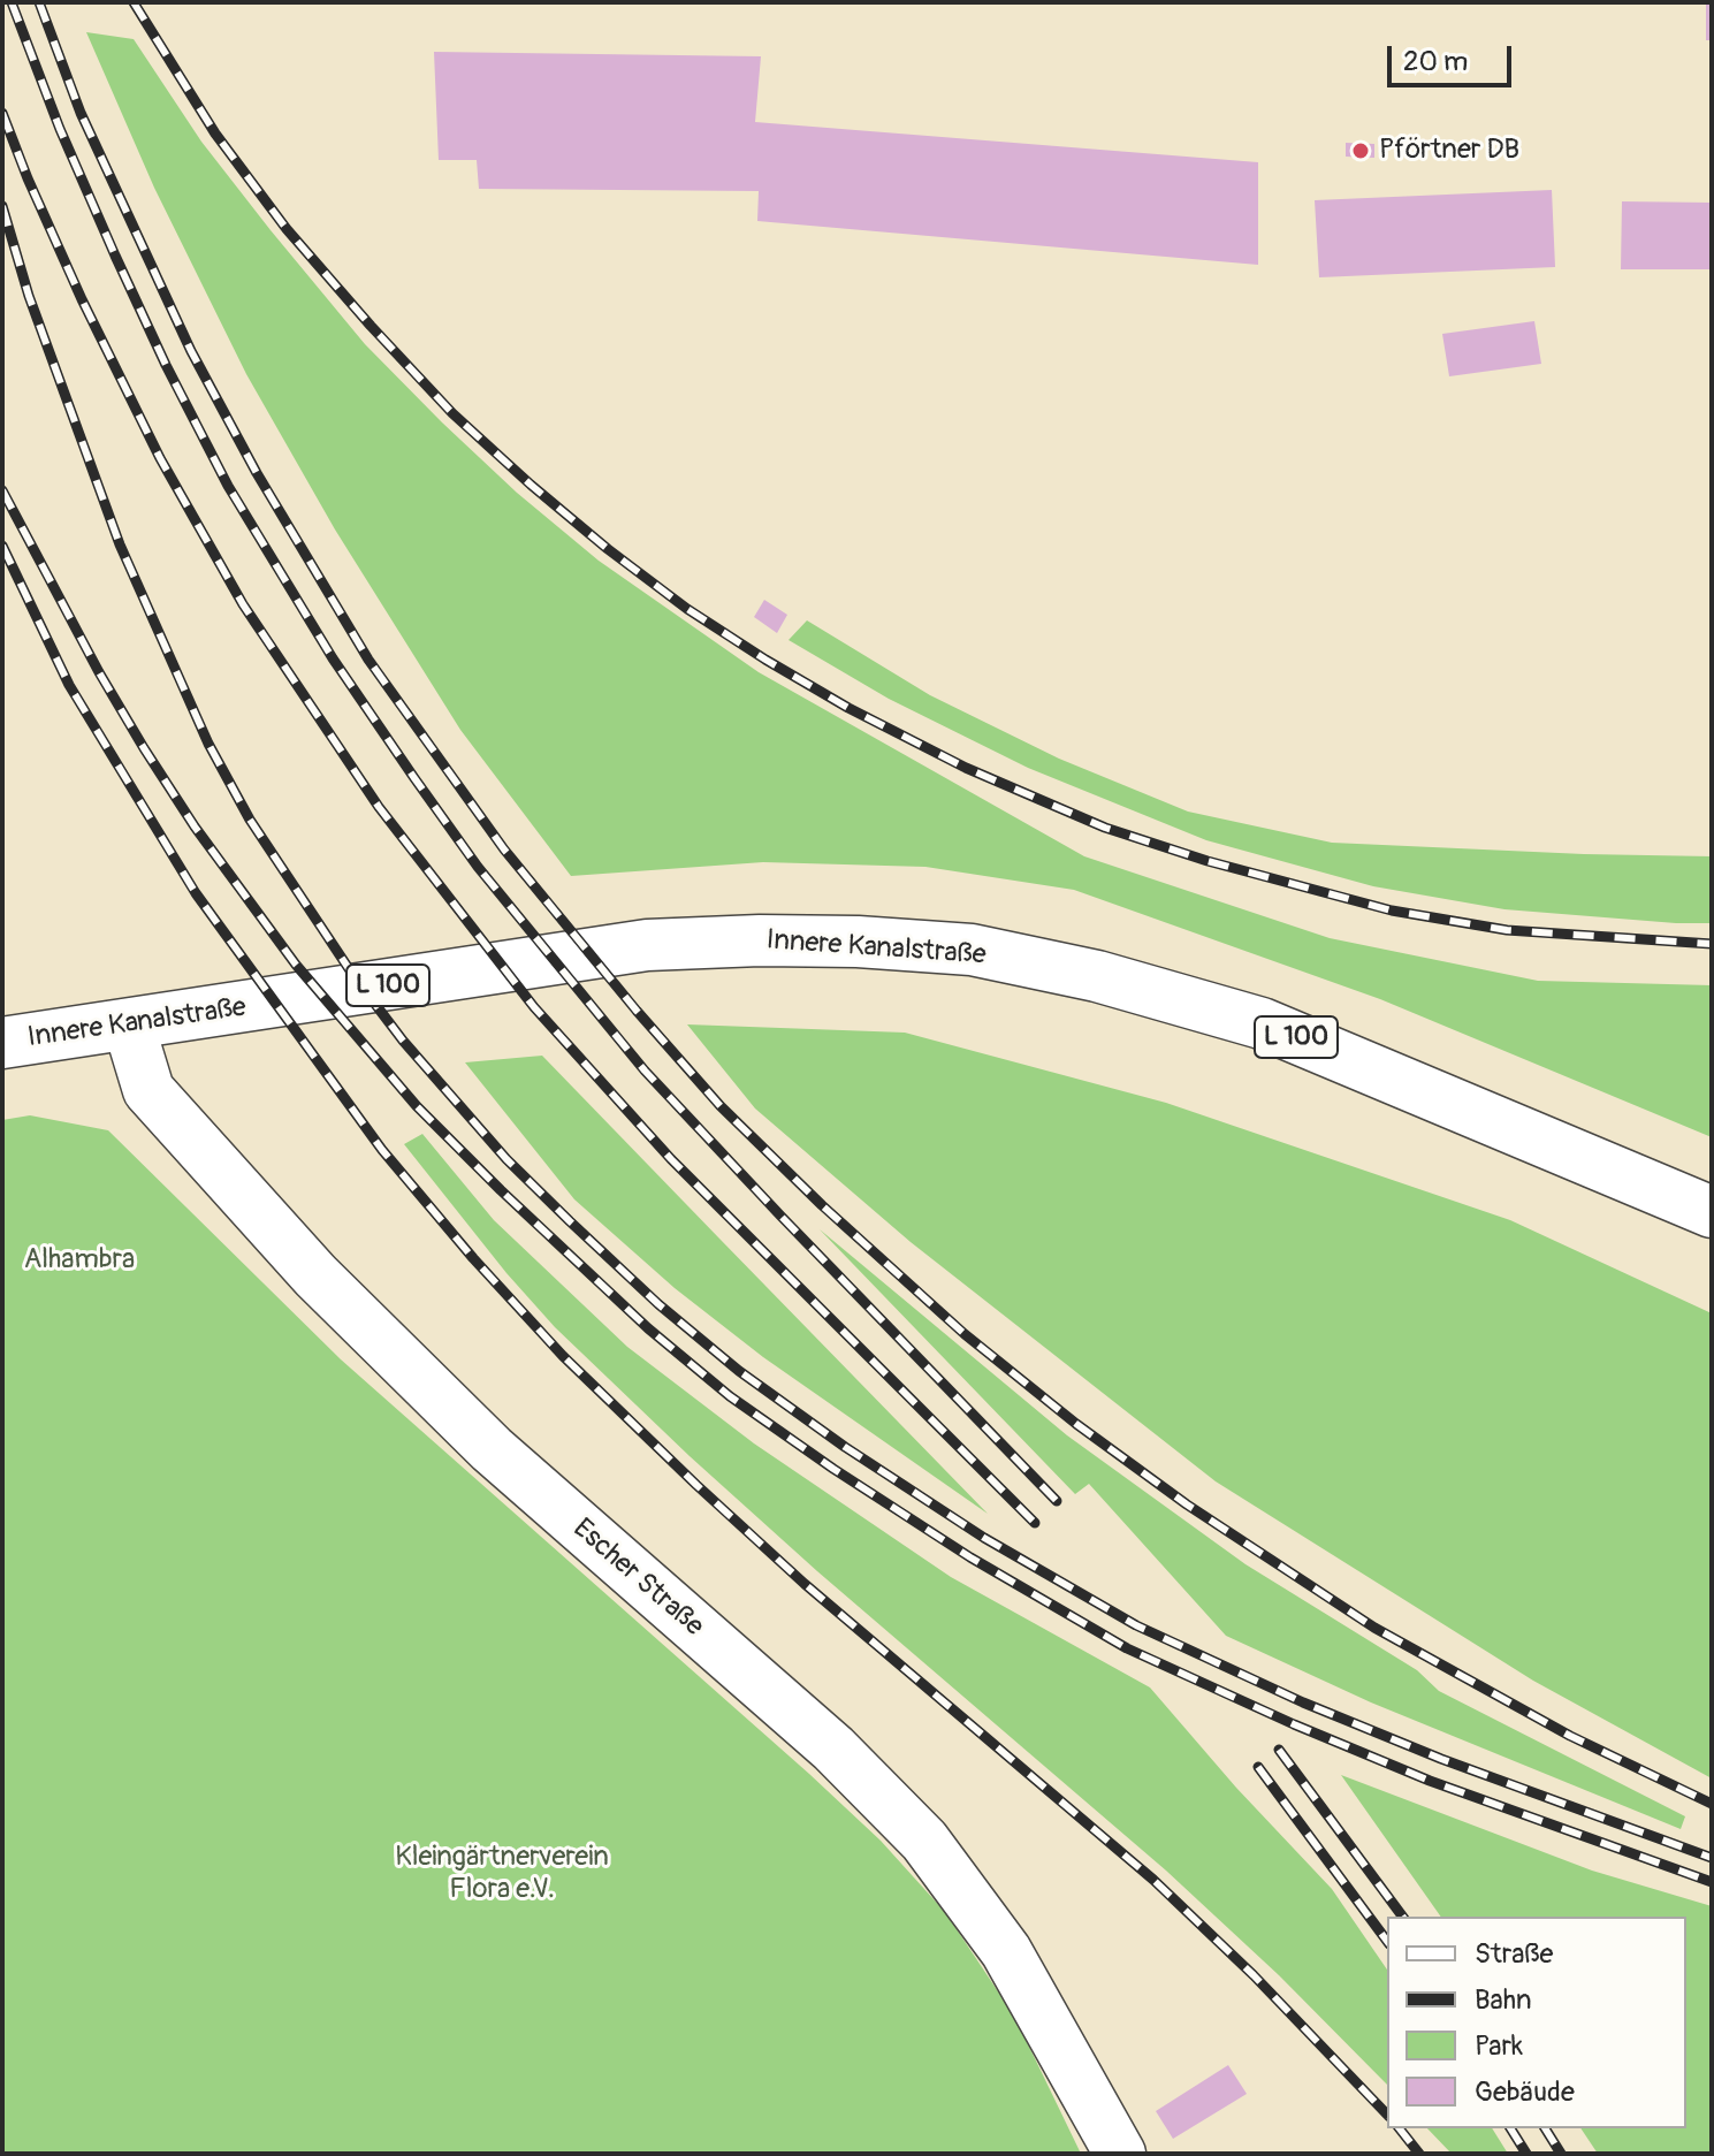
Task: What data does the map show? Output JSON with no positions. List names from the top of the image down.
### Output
{
  "streets": {
    "main road": ["Innere Kanalstraße", "L 100", "Escher Straße"]
  },
  "crossings": [
    ["Innere Kanalstraße", "Escher Straße"]
  ],
  "parks": ["Alhambra", "Kleingärtnerverein Flora e.V."],
  "places": ["Pförtner DB"],
  "legend": [
    "Straße",
    "Bahn",
    "Park",
    "Gebäude"
  ],
  "scale_bar": "20 m"
}
